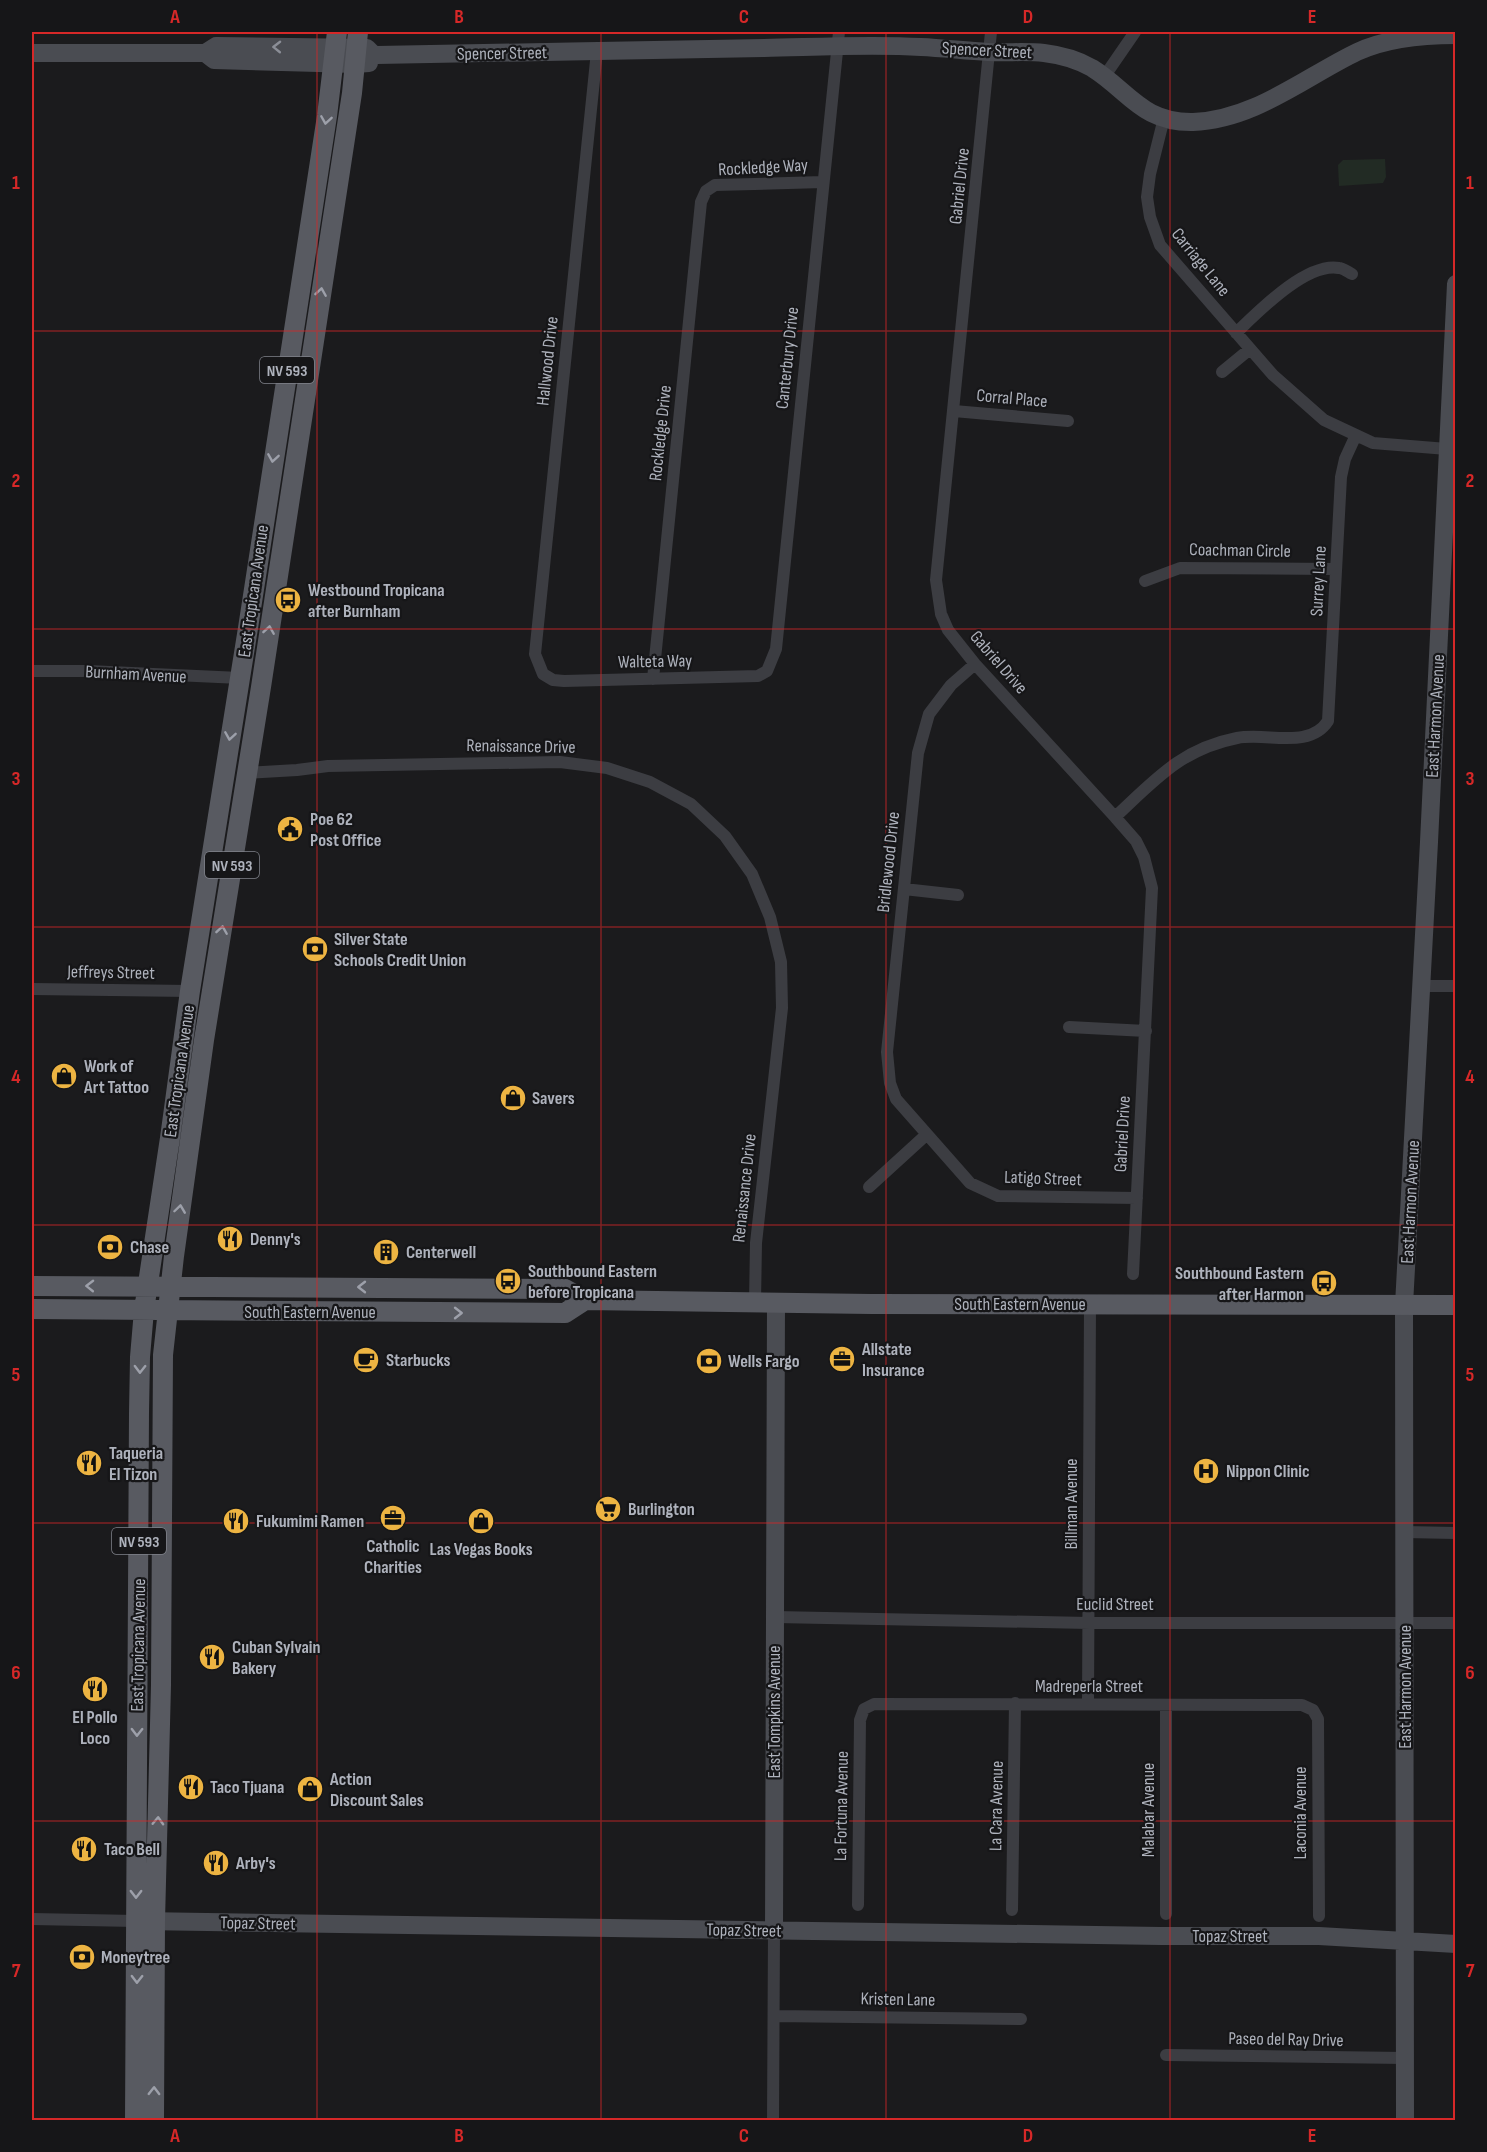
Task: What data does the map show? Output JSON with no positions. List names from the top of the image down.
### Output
{
  "streets": {
    "main road": ["NV 593", "East Tropicana Avenue", "South Eastern Avenue"],
    "street": [
      "Spencer Street",
      "Rockledge Way",
      "Gabriel Drive",
      "Carriage Lane",
      "Canterbury Drive",
      "Hallwood Drive",
      "Corral Place",
      "Rockledge Drive",
      "Coachman Circle",
      "Surrey Lane",
      "Walteta Way",
      "Burnham Avenue",
      "East Harmon Avenue",
      "Renaissance Drive",
      "Bridlewood Drive",
      "Jeffreys Street",
      "Latigo Street",
      "Billman Avenue",
      "Euclid Street",
      "Madreperla Street",
      "East Tompkins Avenue",
      "La Fortuna Avenue",
      "La Cara Avenue",
      "Malabar Avenue",
      "Laconia Avenue",
      "Topaz Street",
      "Kristen Lane",
      "Paseo del Ray Drive"
    ]
  },
  "crossings": [
    ["Spencer Street", "Gabriel Drive"],
    ["Spencer Street", "Carriage Lane"],
    ["Spencer Street", "Canterbury Drive"],
    ["Spencer Street", "Hallwood Drive"],
    ["Spencer Street", "East Tropicana Avenue"],
    ["Rockledge Way", "Canterbury Drive"],
    ["Rockledge Way", "Rockledge Drive"],
    ["Gabriel Drive", "Corral Place"],
    ["Gabriel Drive", "Surrey Lane"],
    ["Gabriel Drive", "Bridlewood Drive"],
    ["Gabriel Drive", "Latigo Street"],
    ["Carriage Lane", "Surrey Lane"],
    ["Carriage Lane", "East Harmon Avenue"],
    ["Canterbury Drive", "Walteta Way"],
    ["Hallwood Drive", "Walteta Way"],
    ["Rockledge Drive", "Walteta Way"],
    ["Coachman Circle", "Surrey Lane"],
    ["East Tropicana Avenue", "Burnham Avenue"],
    ["East Tropicana Avenue", "Renaissance Drive"],
    ["East Tropicana Avenue", "Jeffreys Street"],
    ["East Tropicana Avenue", "South Eastern Avenue"],
    ["East Tropicana Avenue", "Topaz Street"],
    ["East Harmon Avenue", "South Eastern Avenue"],
    ["East Harmon Avenue", "Euclid Street"],
    ["East Harmon Avenue", "Topaz Street"],
    ["East Harmon Avenue", "Paseo del Ray Drive"],
    ["Renaissance Drive", "South Eastern Avenue"],
    ["Bridlewood Drive", "Latigo Street"],
    ["South Eastern Avenue", "Billman Avenue"],
    ["South Eastern Avenue", "East Tompkins Avenue"],
    ["Billman Avenue", "Euclid Street"],
    ["Billman Avenue", "Madreperla Street"],
    ["Euclid Street", "East Tompkins Avenue"],
    ["Madreperla Street", "La Fortuna Avenue"],
    ["Madreperla Street", "La Cara Avenue"],
    ["Madreperla Street", "Malabar Avenue"],
    ["Madreperla Street", "Laconia Avenue"],
    ["East Tompkins Avenue", "Topaz Street"],
    ["East Tompkins Avenue", "Kristen Lane"]
  ],
  "places": {
    "bus stop": ["Westbound Tropicana after Burnham", "Southbound Eastern before Tropicana", "Southbound Eastern after Harmon"],
    "public building": ["Poe 62 Post Office"],
    "bank": [
      "Silver State Schools Credit Union",
      "Chase",
      "Wells Fargo",
      "Moneytree"
    ],
    "shop": [
      "Work of Art Tattoo",
      "Savers",
      "Las Vegas Books",
      "Action Discount Sales"
    ],
    "restaurant": [
      "Denny's",
      "Taqueria El Tizon",
      "Fukumimi Ramen",
      "Cuban Sylvain Bakery",
      "El Pollo Loco",
      "Taco Tjuana",
      "Taco Bell",
      "Arby's"
    ],
    "building": ["Centerwell"],
    "office": ["Allstate Insurance", "Catholic Charities"],
    "cafe": ["Starbucks"],
    "hospital": ["Nippon Clinic"],
    "supermarket": ["Burlington"]
  },
  "grid": {
    "columns": [
      "A",
      "B",
      "C",
      "D",
      "E"
    ],
    "rows": [
      "1",
      "2",
      "3",
      "4",
      "5",
      "6",
      "7"
    ]
  }
}
